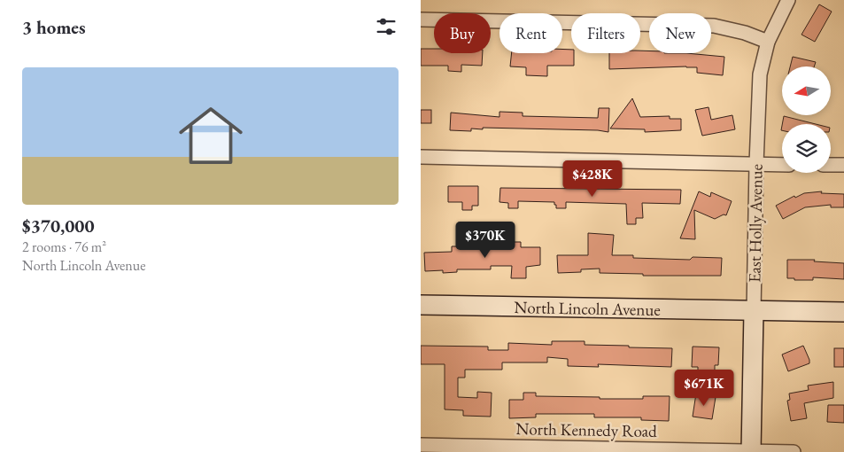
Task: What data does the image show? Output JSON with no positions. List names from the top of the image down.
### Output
{
  "streets": {
    "street": ["East Holly Avenue", "North Lincoln Avenue", "North Kennedy Road"]
  },
  "crossings": [
    ["East Holly Avenue", "North Lincoln Avenue"],
    ["East Holly Avenue", "North Kennedy Road"]
  ],
  "north": "left",
  "page": {
    "heading": "3 homes",
    "chip": [
      "Buy",
      "Rent",
      "Filters",
      "New"
    ],
    "list": [
      {
        "name": "$370,000",
        "note": "2 rooms · 76 m² · North Lincoln Avenue"
      }
    ],
    "price": ["$428K", "$370K", "$671K"]
  }
}
